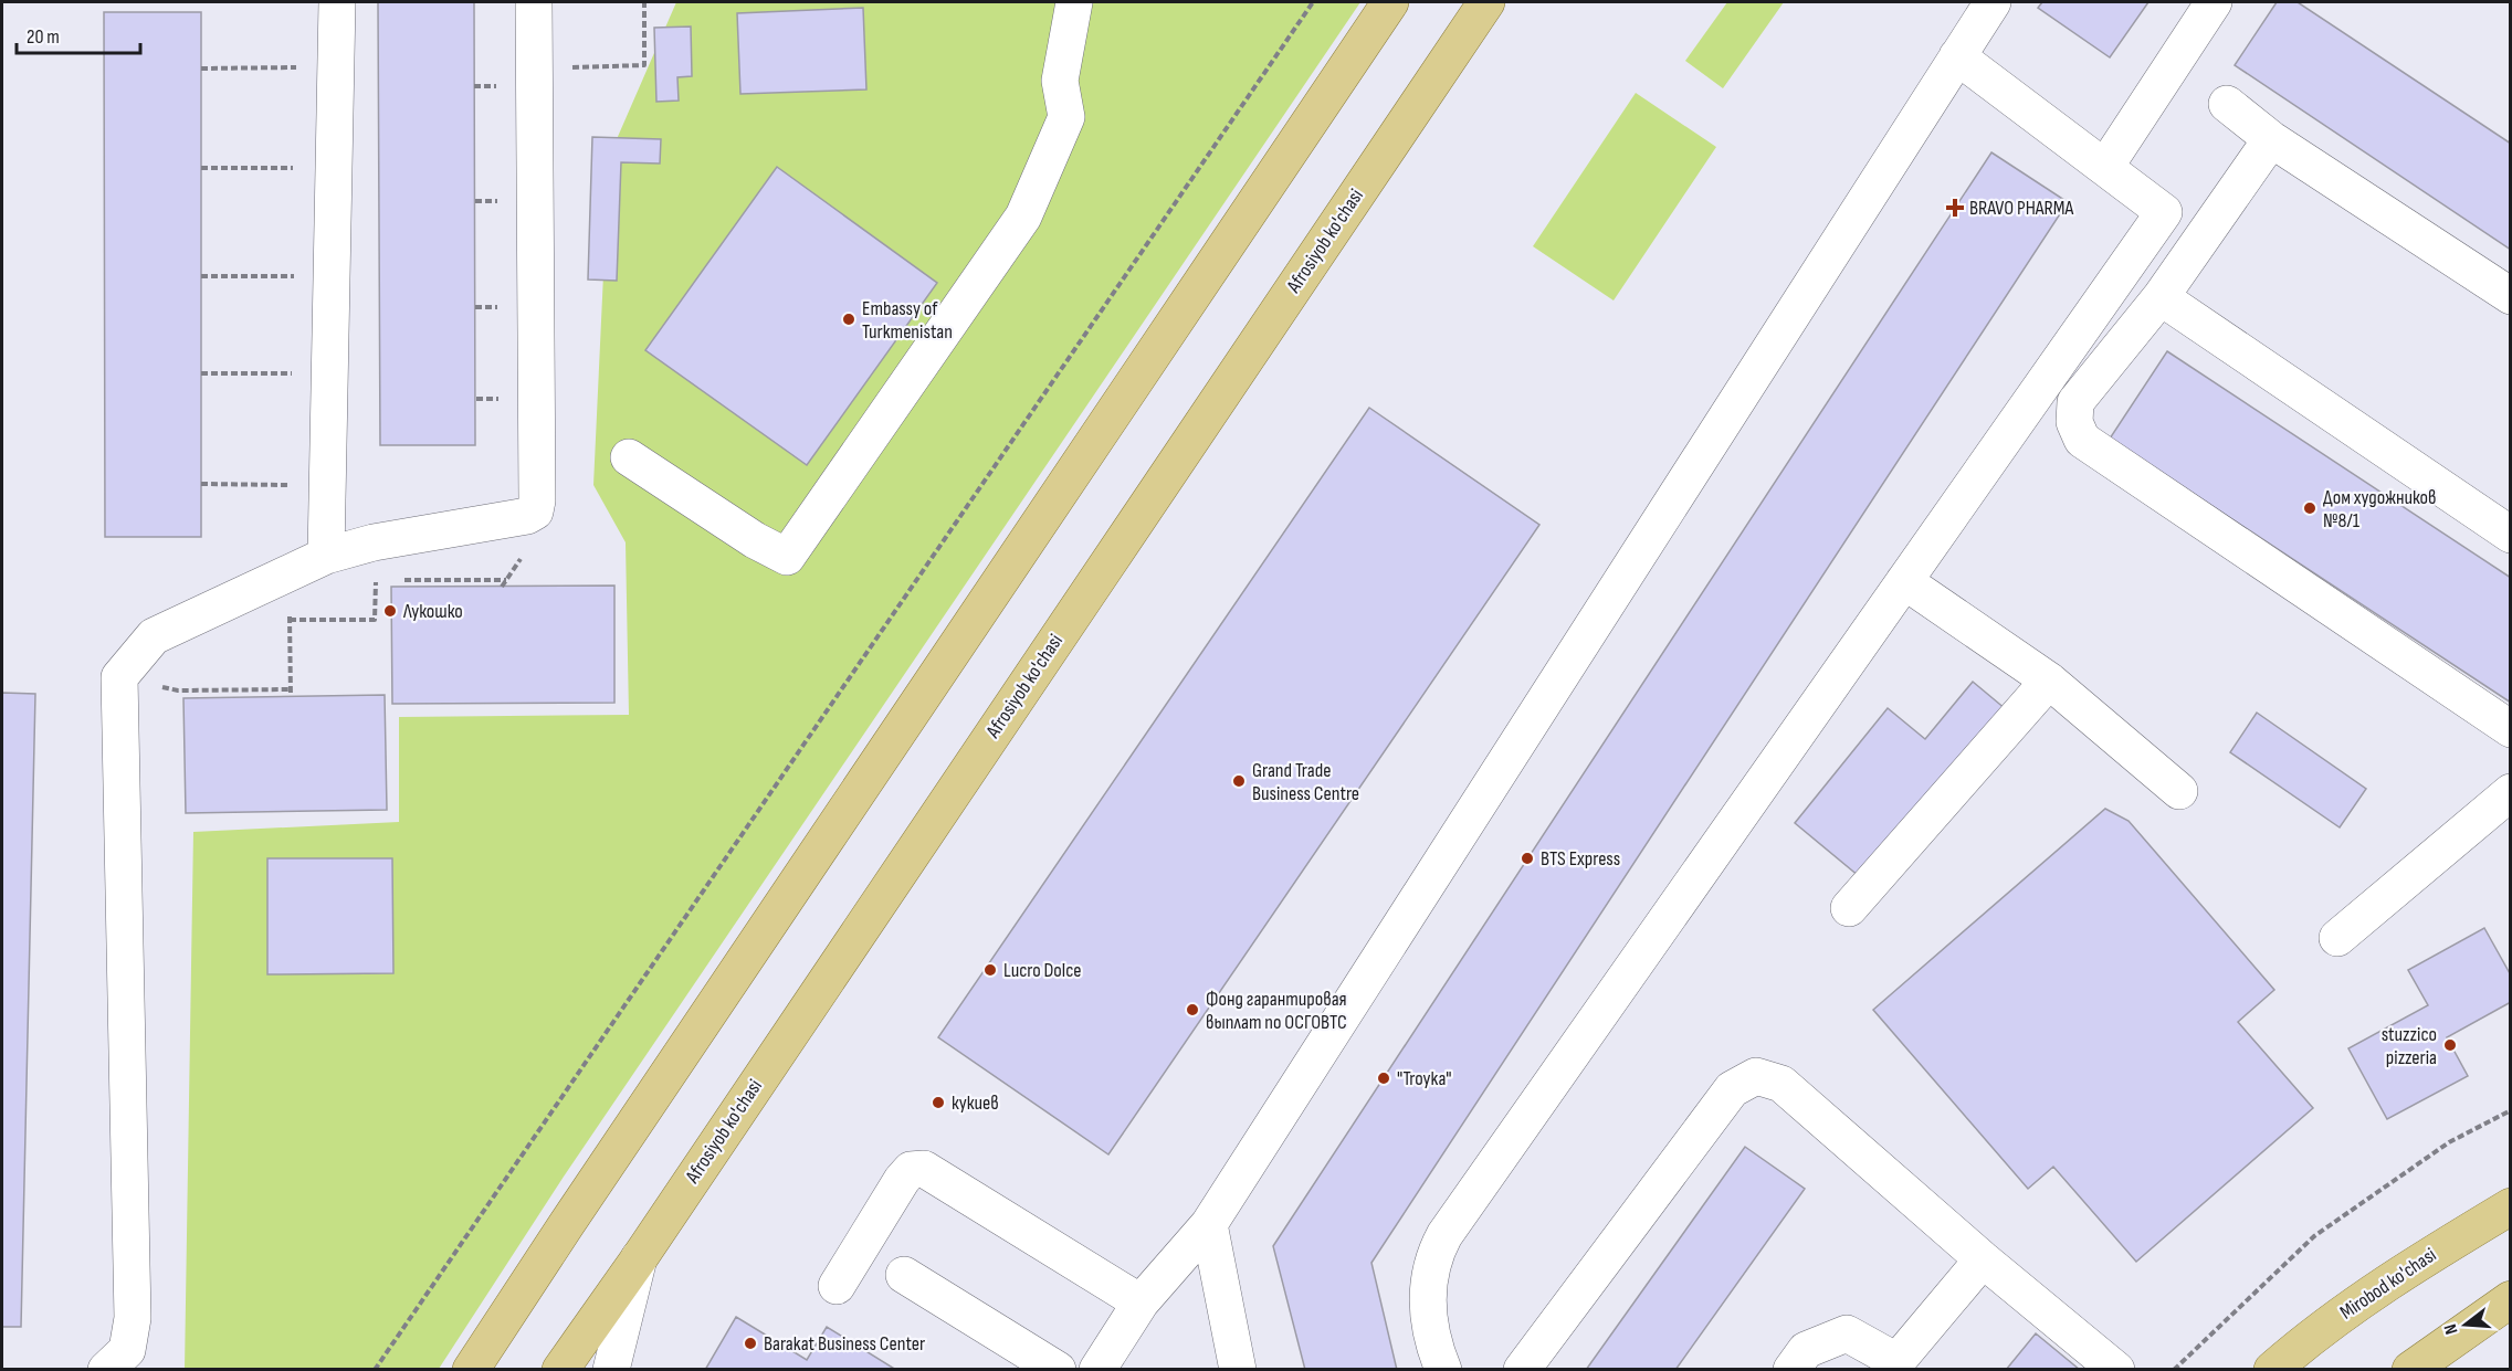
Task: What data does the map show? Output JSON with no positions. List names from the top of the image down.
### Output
{
  "streets": {
    "main road": ["Afrosiyob ko'chasi", "Mirobod ko'chasi"]
  },
  "places": {
    "health": ["BRAVO PHARMA"],
    "other": [
      "Embassy of Turkmenistan",
      "Дом художников №8/1",
      "Лукошко",
      "Grand Trade Business Centre",
      "BTS Express",
      "Lucro Dolce",
      "Фонд гарантировая выплат по ОСГОВТС",
      "stuzzico pizzeria",
      "\"Troyka\"",
      "кукиев",
      "Barakat Business Center"
    ]
  },
  "scale_bar": "20 m",
  "north": "left"
}
